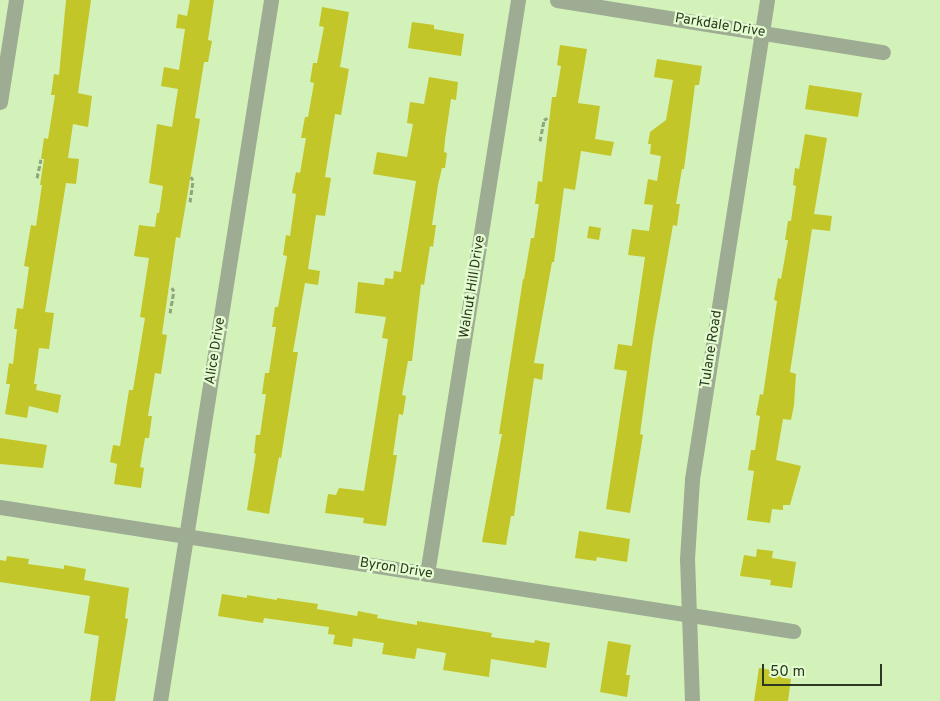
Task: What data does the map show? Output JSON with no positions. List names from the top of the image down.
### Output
{
  "streets": {
    "street": [
      "Parkdale Drive",
      "Walnut Hill Drive",
      "Tulane Road",
      "Alice Drive",
      "Byron Drive"
    ]
  },
  "crossings": [
    ["Parkdale Drive", "Tulane Road"],
    ["Walnut Hill Drive", "Byron Drive"],
    ["Tulane Road", "Byron Drive"],
    ["Alice Drive", "Byron Drive"]
  ],
  "scale_bar": "50 m"
}
